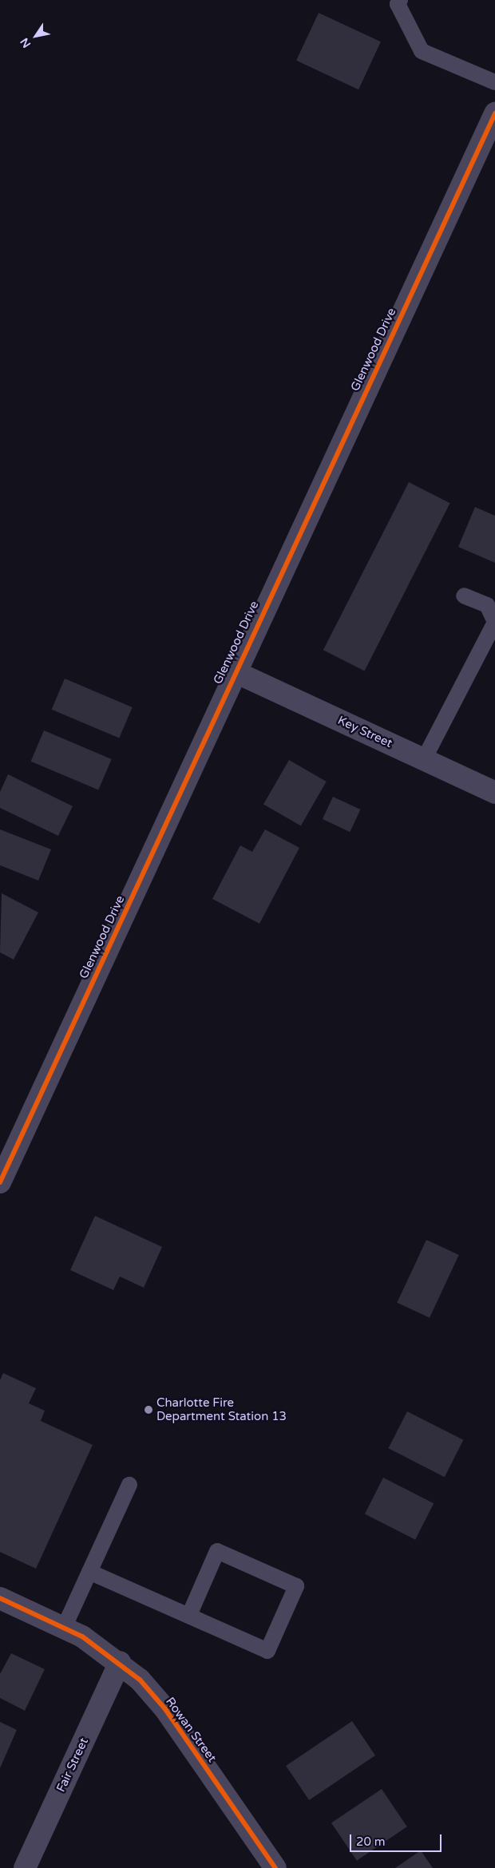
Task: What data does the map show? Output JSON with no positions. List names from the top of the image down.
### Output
{
  "streets": {
    "street": [
      "Glenwood Drive",
      "Key Street",
      "Rowan Street",
      "Fair Street"
    ]
  },
  "crossings": [
    ["Glenwood Drive", "Key Street"],
    ["Rowan Street", "Fair Street"]
  ],
  "places": ["Charlotte Fire Department Station 13"],
  "scale_bar": "20 m",
  "north": "bottom left"
}
